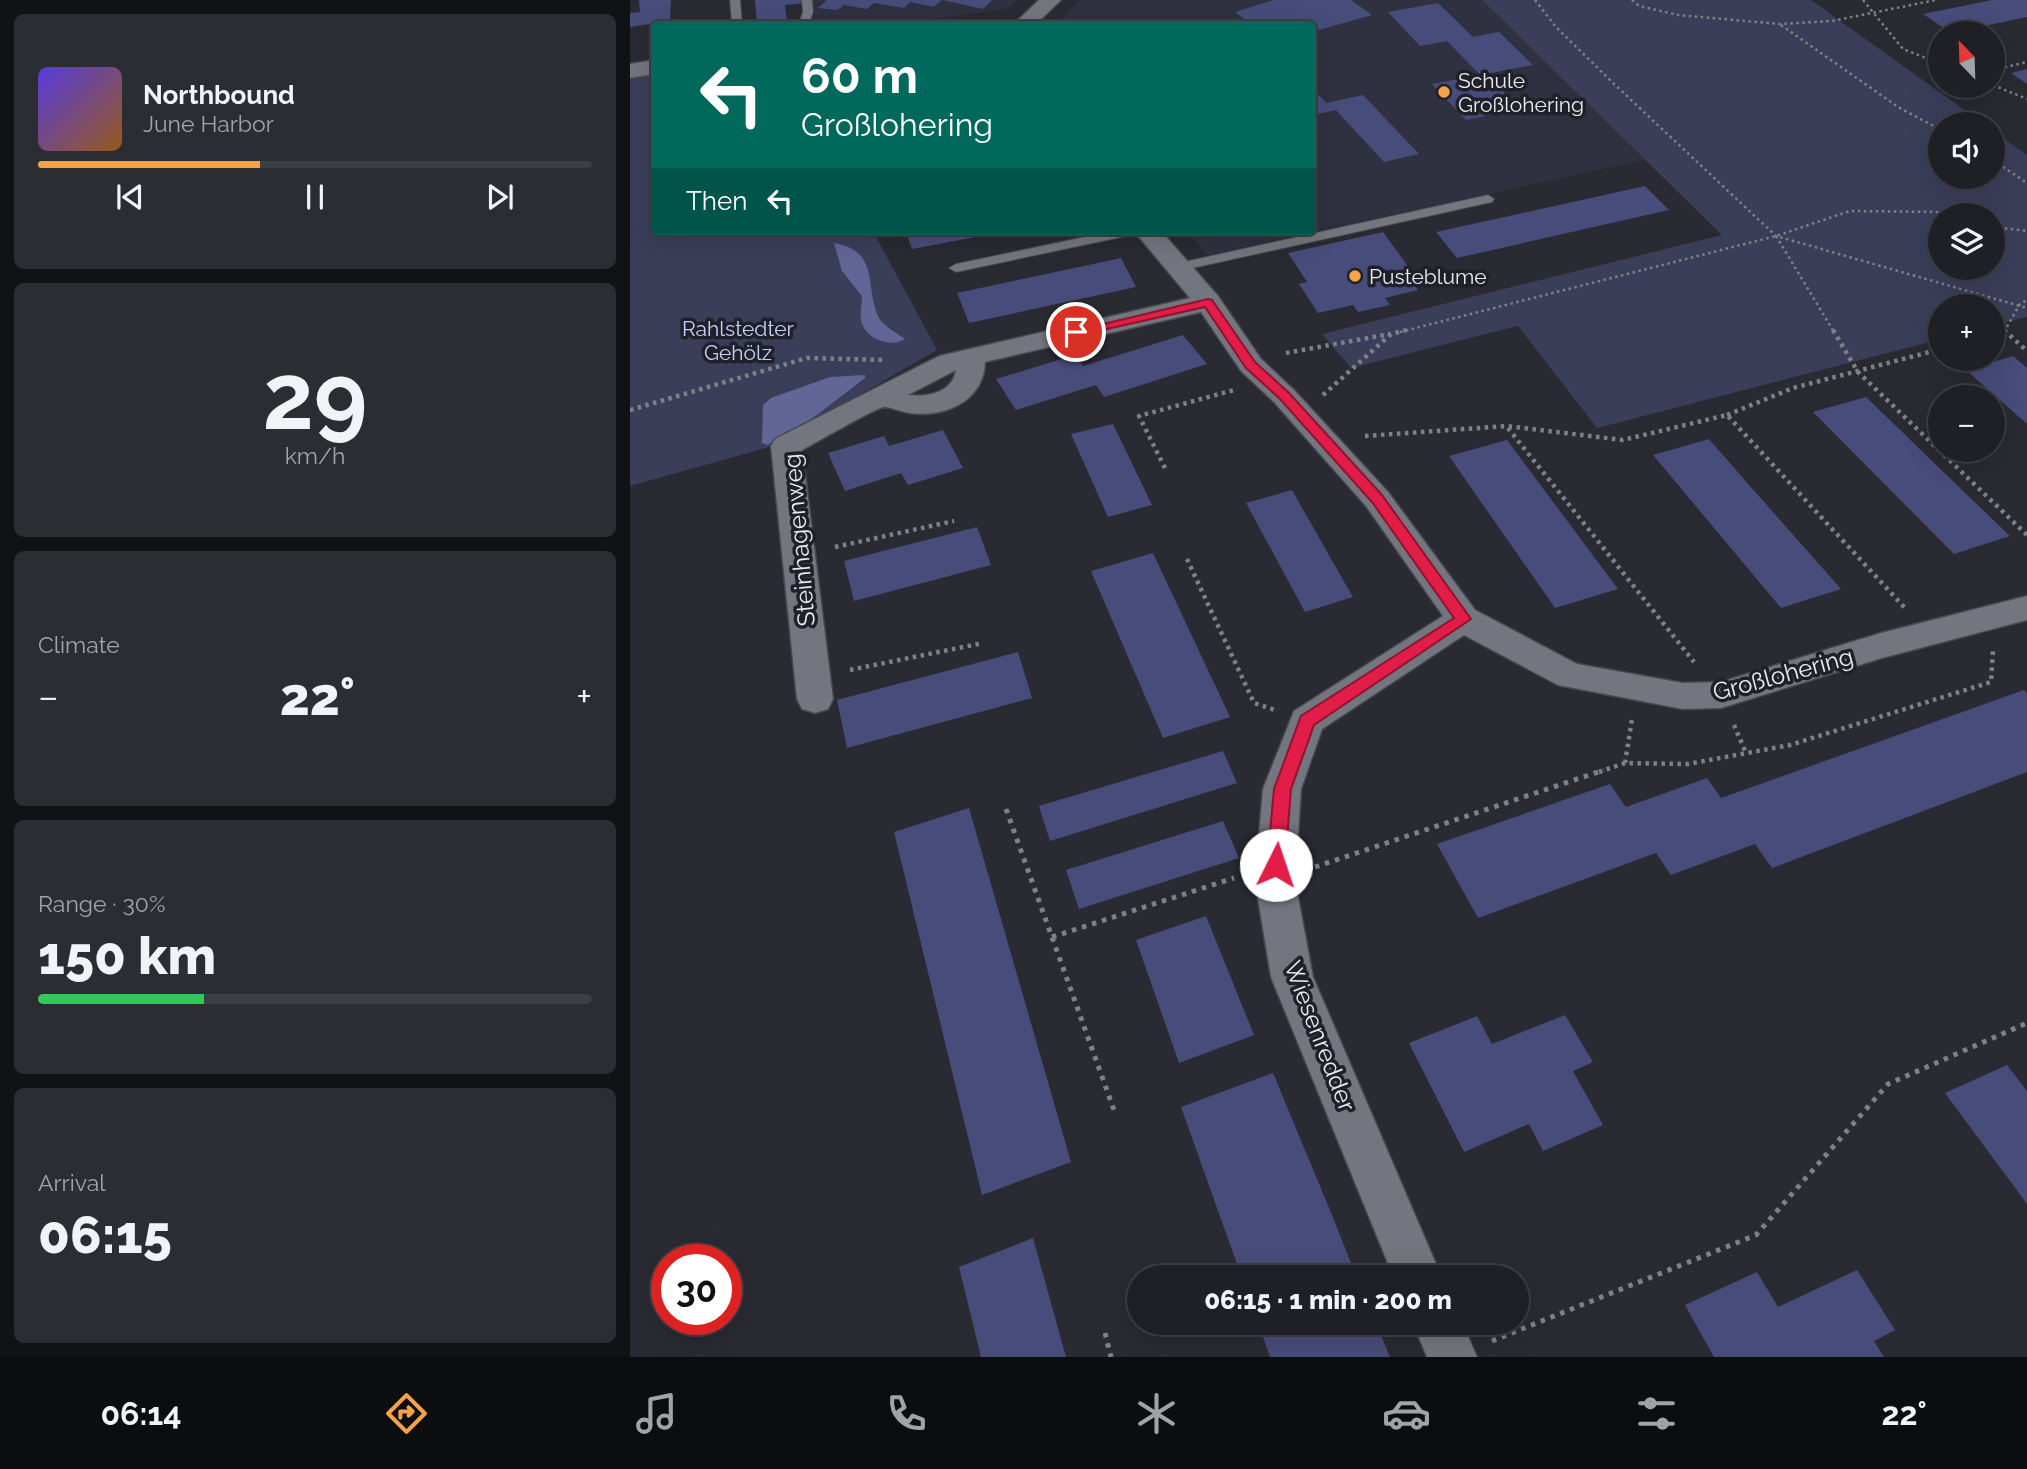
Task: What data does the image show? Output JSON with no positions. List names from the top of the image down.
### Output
{
  "streets": {
    "street": ["Steinhagenweg", "Großlohering", "Wiesenredder"]
  },
  "crossings": [
    ["Steinhagenweg", "Großlohering"]
  ],
  "parks": ["Rahlstedter Gehölz"],
  "places": ["Schule Großlohering", "Pusteblume"],
  "north": "top left",
  "page": {
    "map_buttons": ["+", "−"],
    "turn": ["60 m", "Großlohering"],
    "song": ["Northbound", "June Harbor"],
    "then": "Then",
    "tile": [
      ["29", "km/h"],
      "Climate",
      ["Range · 30%", "150 km"],
      ["Arrival", "06:15"]
    ],
    "heat": ["−", "22°", "+"],
    "limit": "30",
    "trip": "06:15 · 1 min · 200 m",
    "tabs": ["06:14", "22°"]
  }
}
